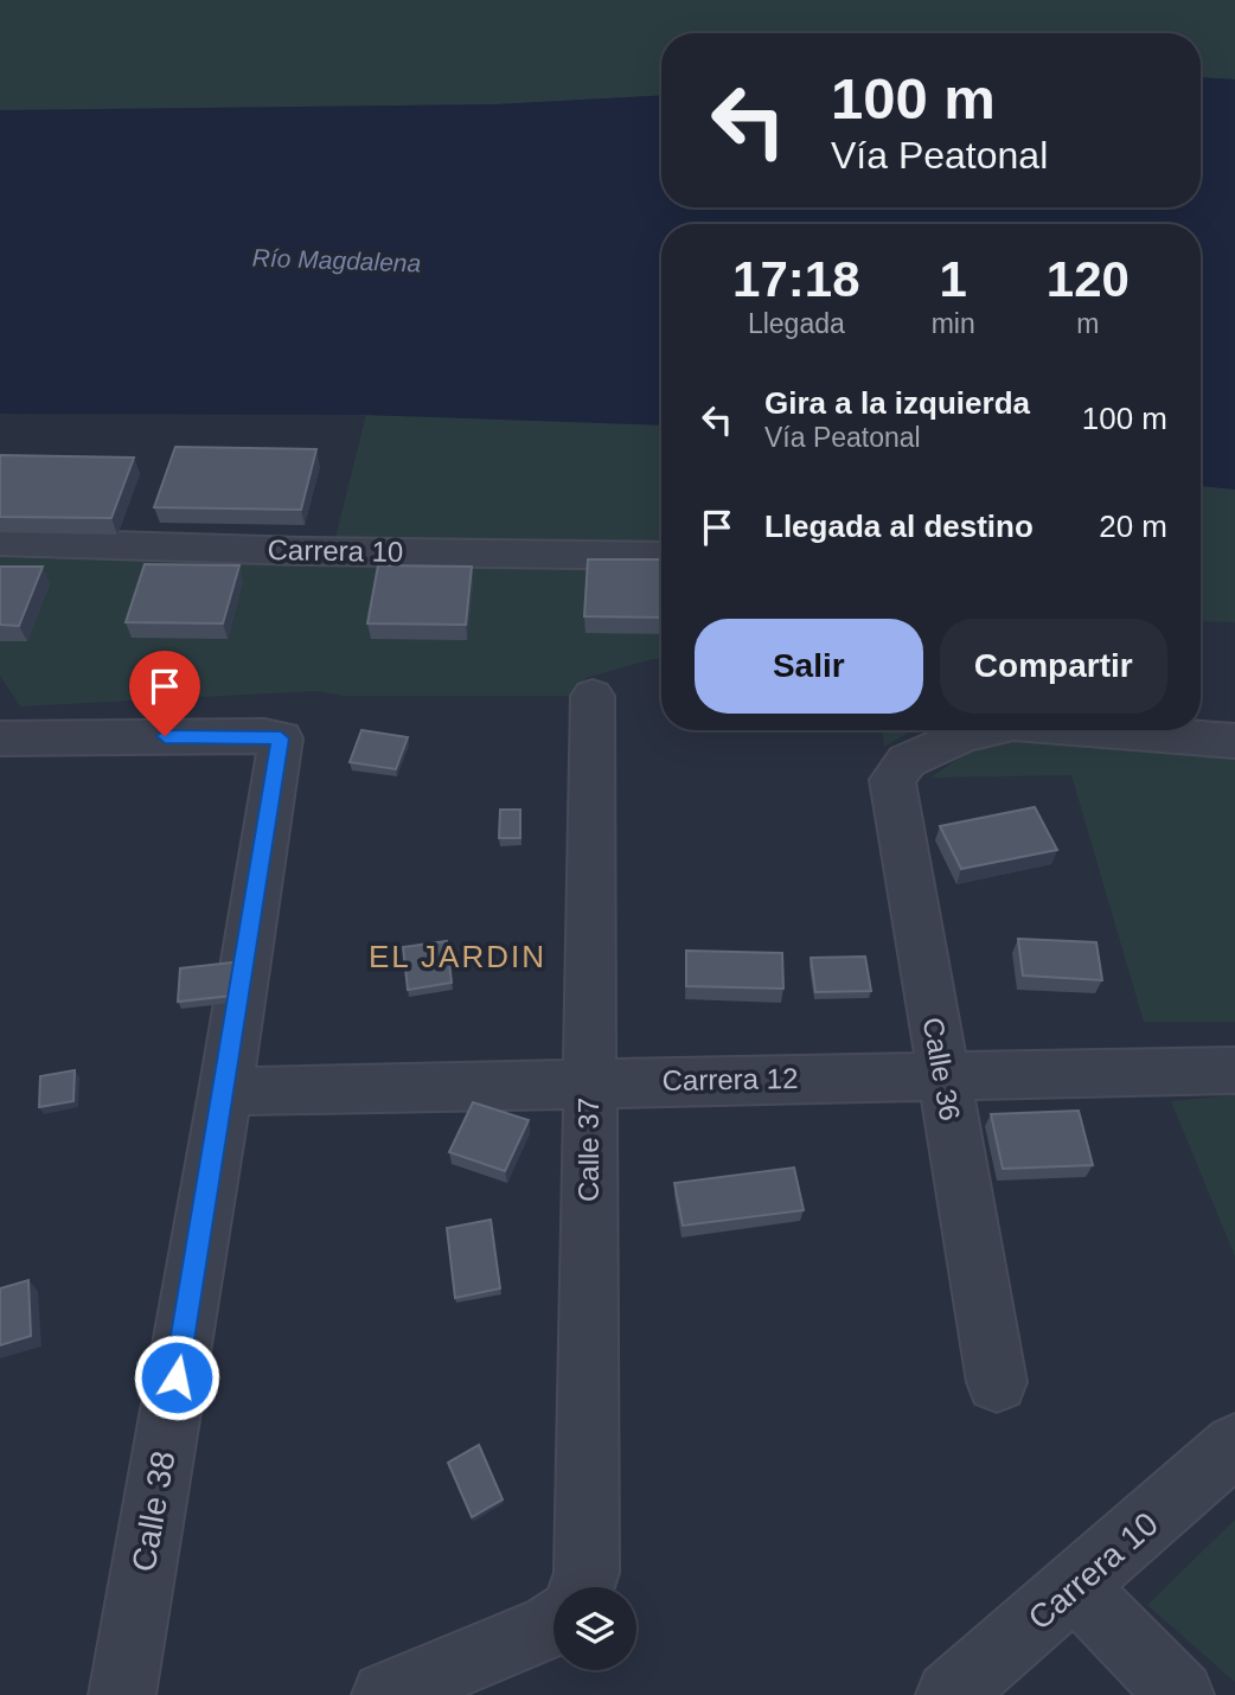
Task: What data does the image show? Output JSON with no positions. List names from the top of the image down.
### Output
{
  "streets": {
    "street": [
      "Carrera 10",
      "Calle 36",
      "Carrera 12",
      "Calle 37",
      "Calle 38"
    ]
  },
  "crossings": [
    ["Calle 36", "Carrera 12"],
    ["Carrera 12", "Calle 37"],
    ["Carrera 12", "Calle 38"]
  ],
  "districts": ["EL JARDIN"],
  "water": ["Río Magdalena"],
  "page": {
    "turn": ["100 m", "Vía Peatonal"],
    "eta": [
      "17:18",
      "Llegada",
      "1",
      "min",
      "120",
      "m"
    ],
    "list": [
      {
        "name": "Gira a la izquierda",
        "note": "Vía Peatonal",
        "value": "100 m"
      },
      {
        "name": "Llegada al destino",
        "value": "20 m"
      }
    ],
    "buttons": ["Salir", "Compartir"]
  }
}
